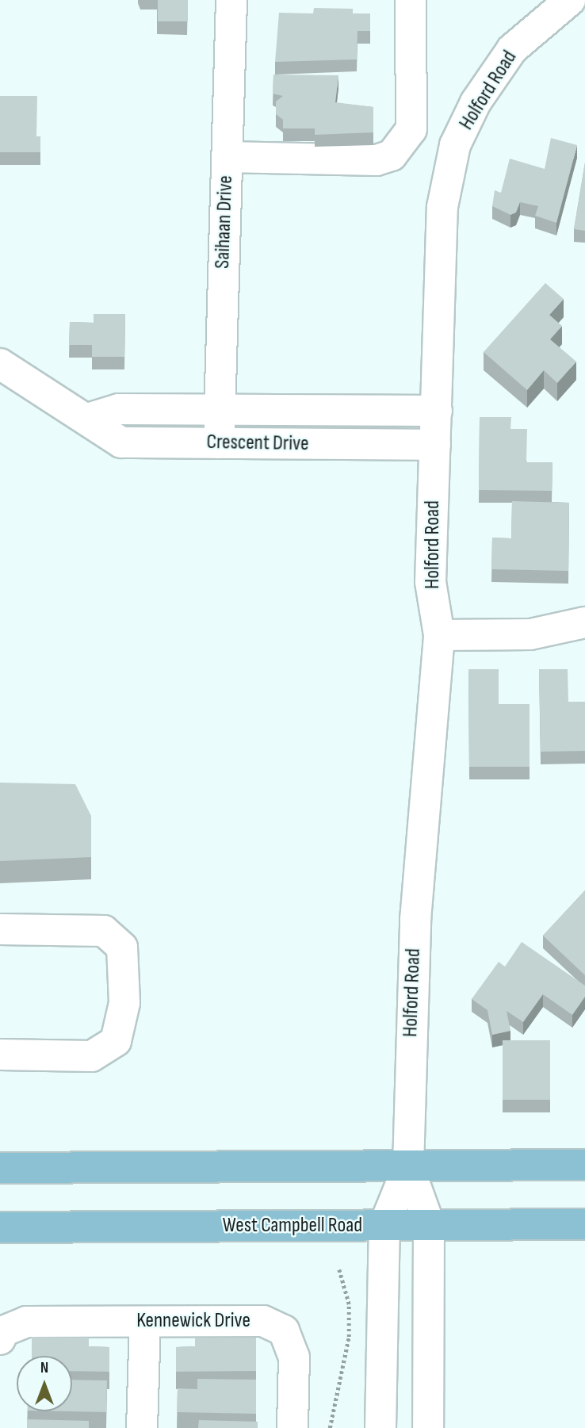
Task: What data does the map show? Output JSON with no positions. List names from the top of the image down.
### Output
{
  "streets": {
    "main road": ["West Campbell Road"],
    "street": [
      "Holford Road",
      "Saihaan Drive",
      "Crescent Drive",
      "Kennewick Drive"
    ]
  },
  "crossings": [
    ["Holford Road", "Crescent Drive"],
    ["Holford Road", "West Campbell Road"],
    ["Saihaan Drive", "Crescent Drive"]
  ],
  "north": "top"
}
